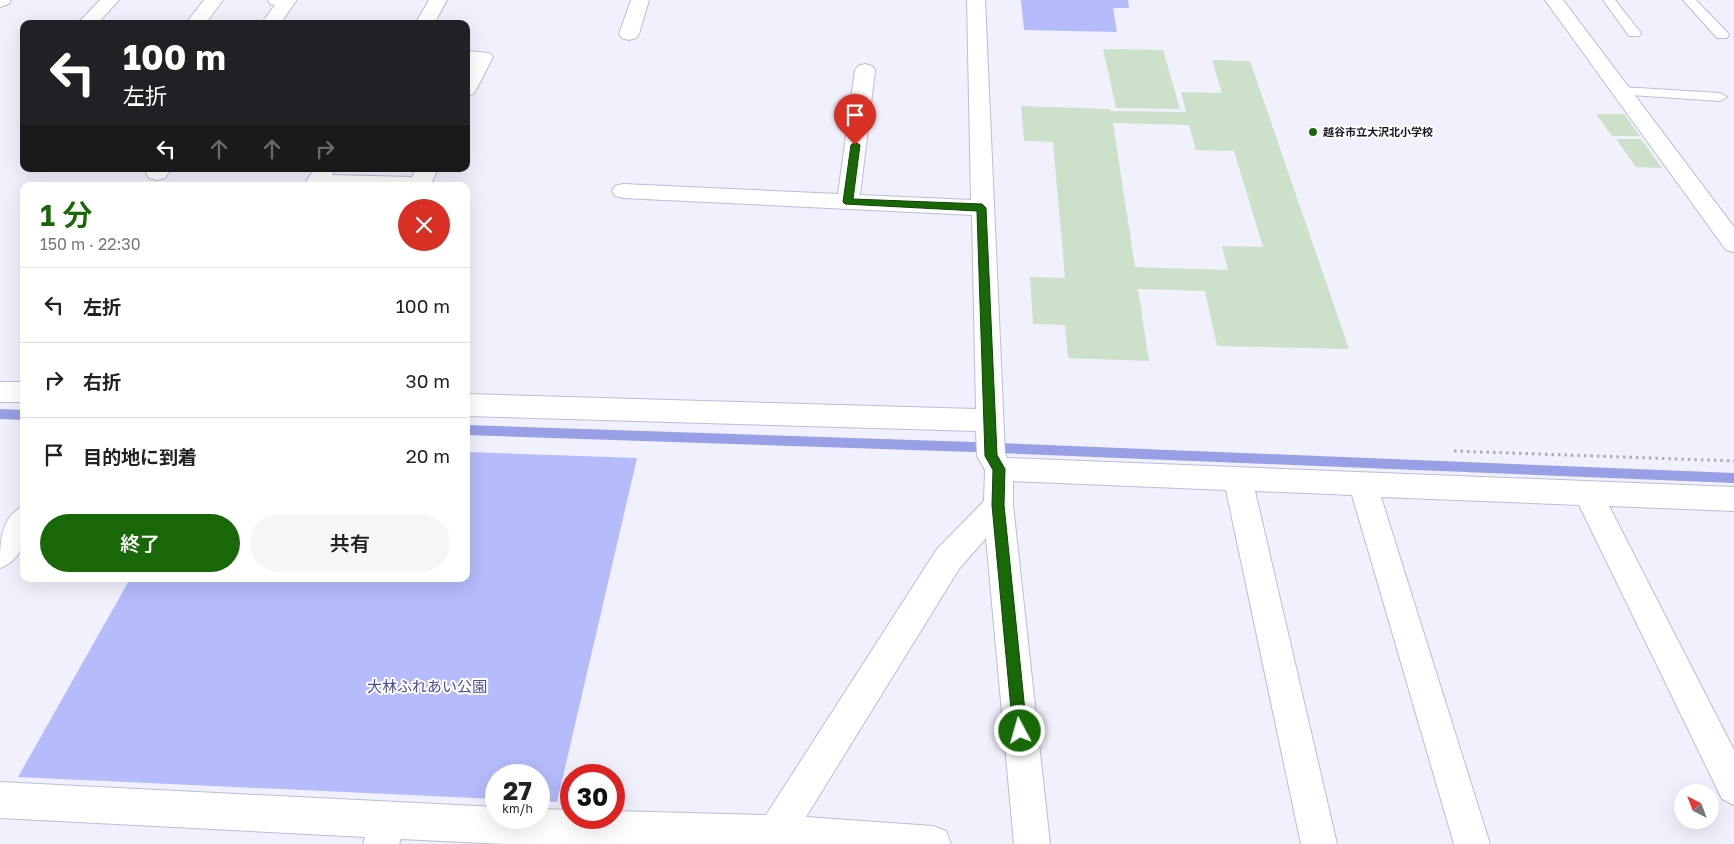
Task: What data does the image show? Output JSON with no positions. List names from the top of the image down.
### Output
{
  "parks": ["大林ふれあい公園"],
  "places": ["越谷市立大沢北小学校"],
  "north": "top left",
  "page": {
    "turn": ["100 m", "左折"],
    "heading": ["1 分", "150 m · 22:30"],
    "list": [
      {
        "name": "左折",
        "value": "100 m"
      },
      {
        "name": "右折",
        "value": "30 m"
      },
      {
        "name": "目的地に到着",
        "value": "20 m"
      }
    ],
    "buttons": ["終了", "共有"],
    "speed": "27 km/h",
    "limit": "30"
  }
}
